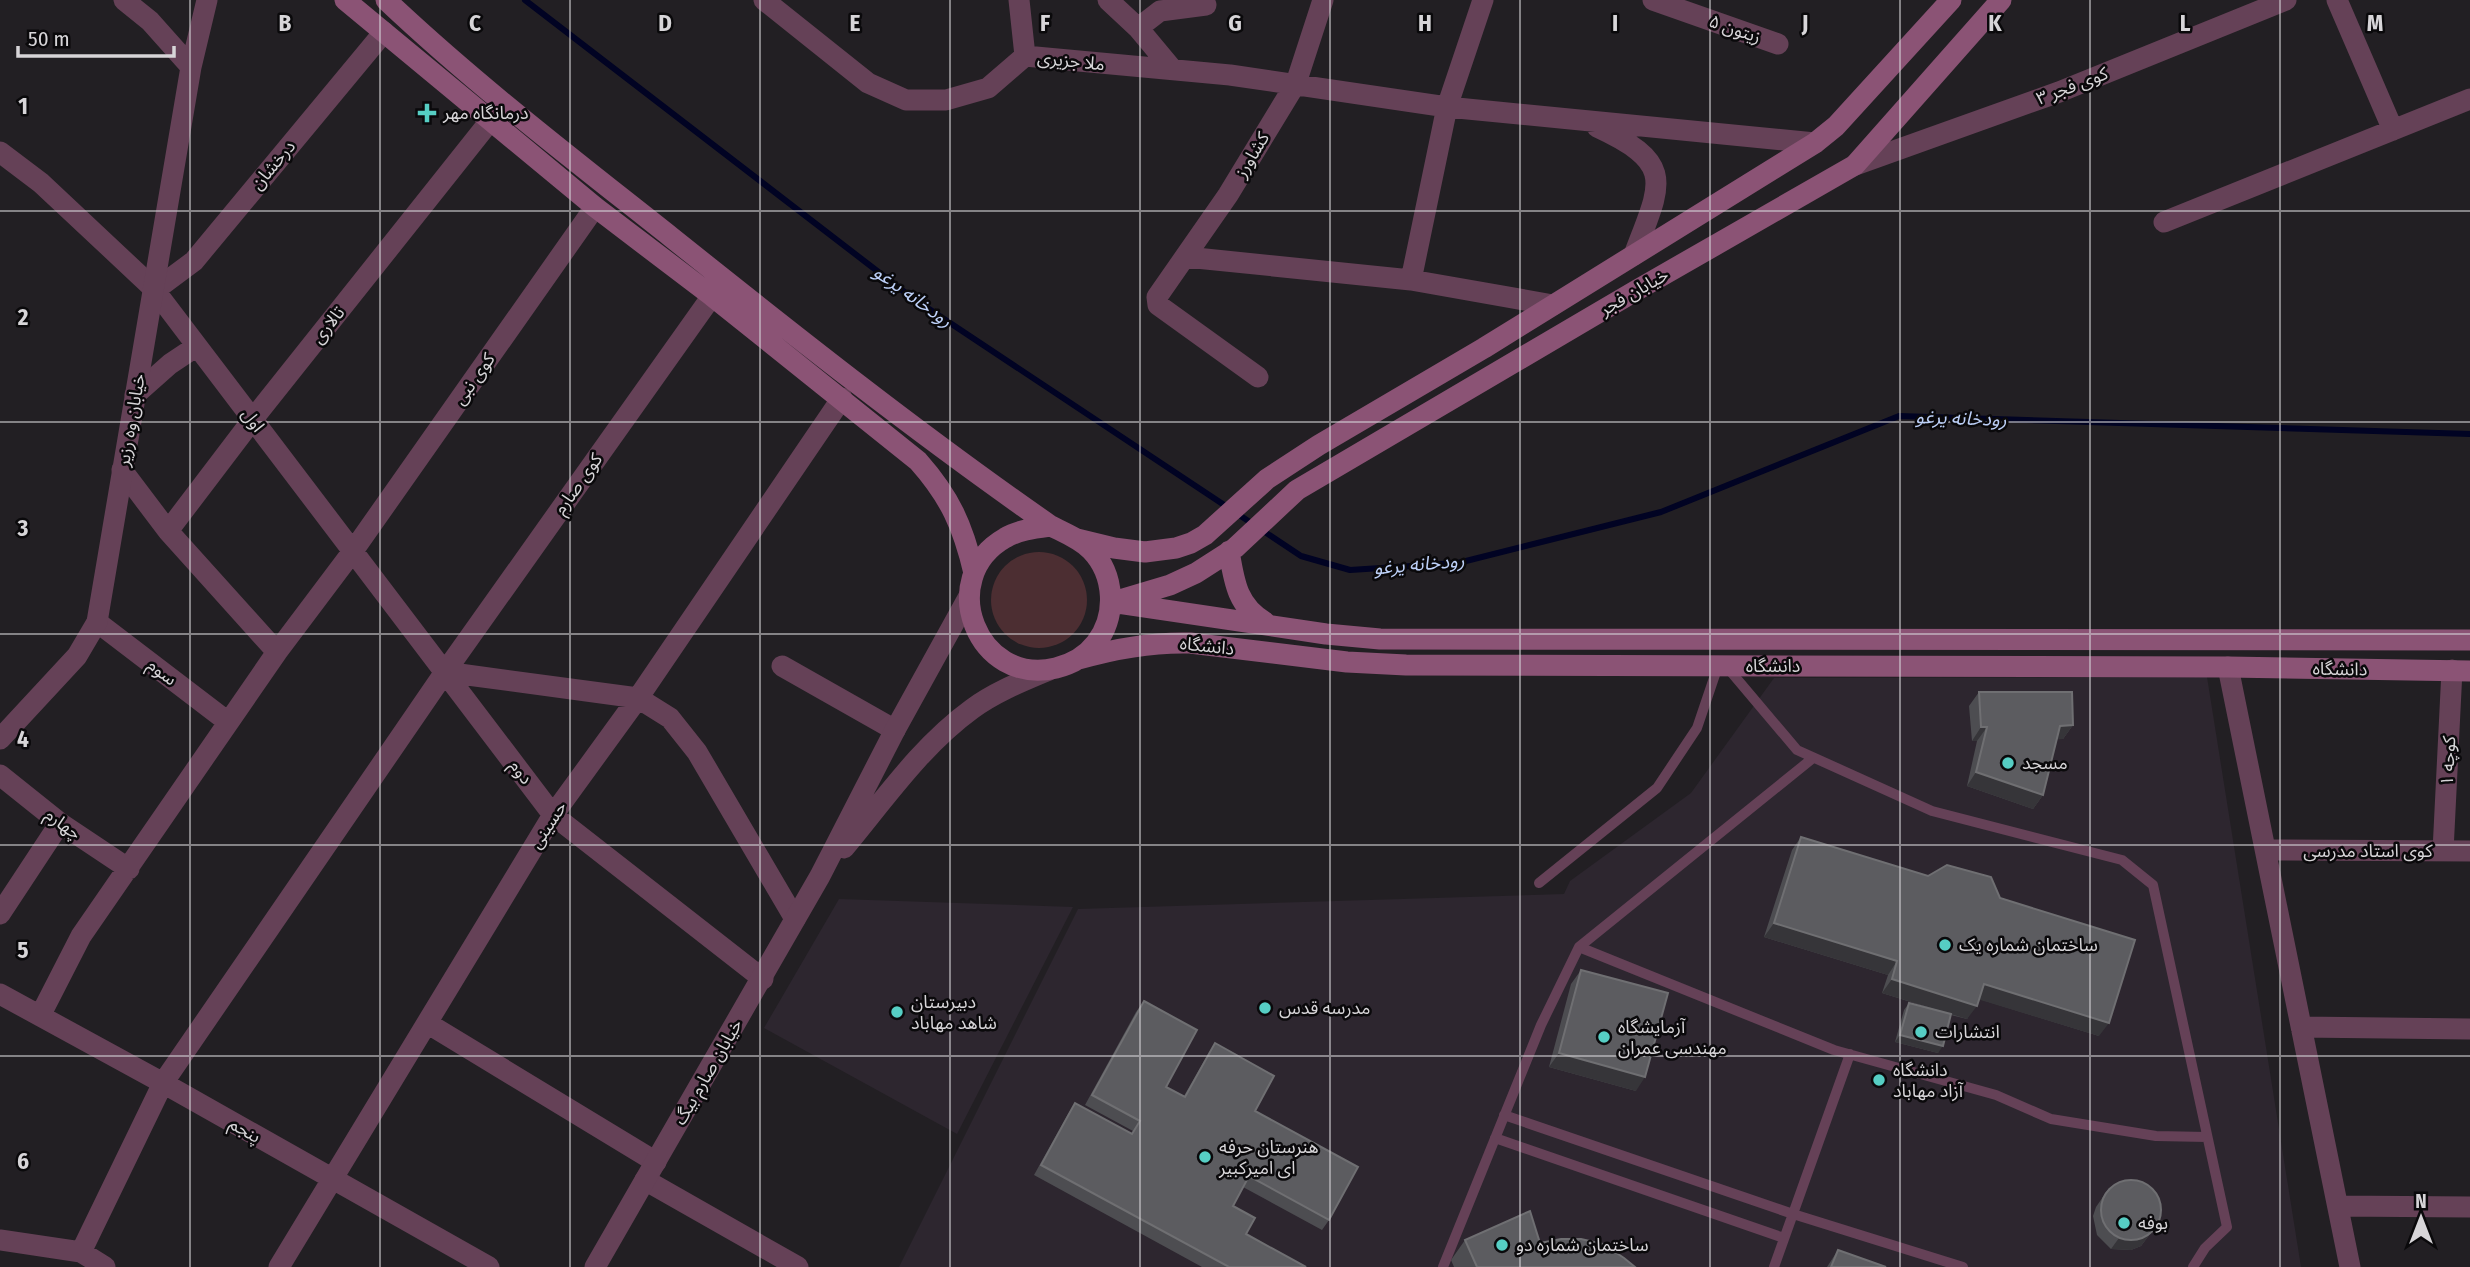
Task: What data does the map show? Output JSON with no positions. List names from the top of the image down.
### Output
{
  "streets": {
    "main road": ["خیابان فجر", "دانشگاه"],
    "street": [
      "زیتون ۵",
      "ملا جزیری",
      "کوی فجر ۳",
      "کشاورز",
      "درخشان",
      "تالاری",
      "کوی نبی",
      "خیابان وه رزیر",
      "اول",
      "کوی صارم",
      "سوم",
      "کوچه ۱",
      "دوم",
      "چهارم",
      "حسینی",
      "کوی استاد مدرسی",
      "خیابان صارم بیگ",
      "پنجم"
    ]
  },
  "crossings": [
    ["ملا جزیری", "کشاورز"],
    ["ملا جزیری", "خیابان فجر"],
    ["کوی فجر ۳", "خیابان فجر"],
    ["درخشان", "خیابان وه رزیر"],
    ["درخشان", "اول"],
    ["خیابان فجر", "دانشگاه"],
    ["خیابان فجر", "خیابان صارم بیگ"],
    ["تالاری", "اول"],
    ["کوی نبی", "اول"],
    ["کوی نبی", "سوم"],
    ["کوی نبی", "دوم"],
    ["کوی نبی", "چهارم"],
    ["کوی نبی", "پنجم"],
    ["خیابان وه رزیر", "اول"],
    ["خیابان وه رزیر", "سوم"],
    ["اول", "دوم"],
    ["کوی صارم", "دوم"],
    ["کوی صارم", "پنجم"],
    ["دانشگاه", "کوچه ۱"],
    ["دانشگاه", "خیابان صارم بیگ"],
    ["کوچه ۱", "کوی استاد مدرسی"],
    ["دوم", "حسینی"],
    ["دوم", "خیابان صارم بیگ"],
    ["حسینی", "پنجم"]
  ],
  "water": ["رودخانه یرغو"],
  "places": {
    "health": ["درمانگاه مهر"],
    "other": [
      "مسجد",
      "ساختمان شماره یک",
      "مدرسه قدس",
      "دبیرستان شاهد مهاباد",
      "انتشارات",
      "آزمایشگاه مهندسی عمران",
      "دانشگاه آزاد مهاباد",
      "هنرستان حرفه ای امیرکبیر",
      "بوفه",
      "ساختمان شماره دو"
    ]
  },
  "scale_bar": "50 m",
  "north": "top",
  "grid": {
    "columns": [
      "B",
      "C",
      "D",
      "E",
      "F",
      "G",
      "H",
      "I",
      "J",
      "K",
      "L",
      "M"
    ],
    "rows": [
      "1",
      "2",
      "3",
      "4",
      "5",
      "6"
    ]
  }
}
